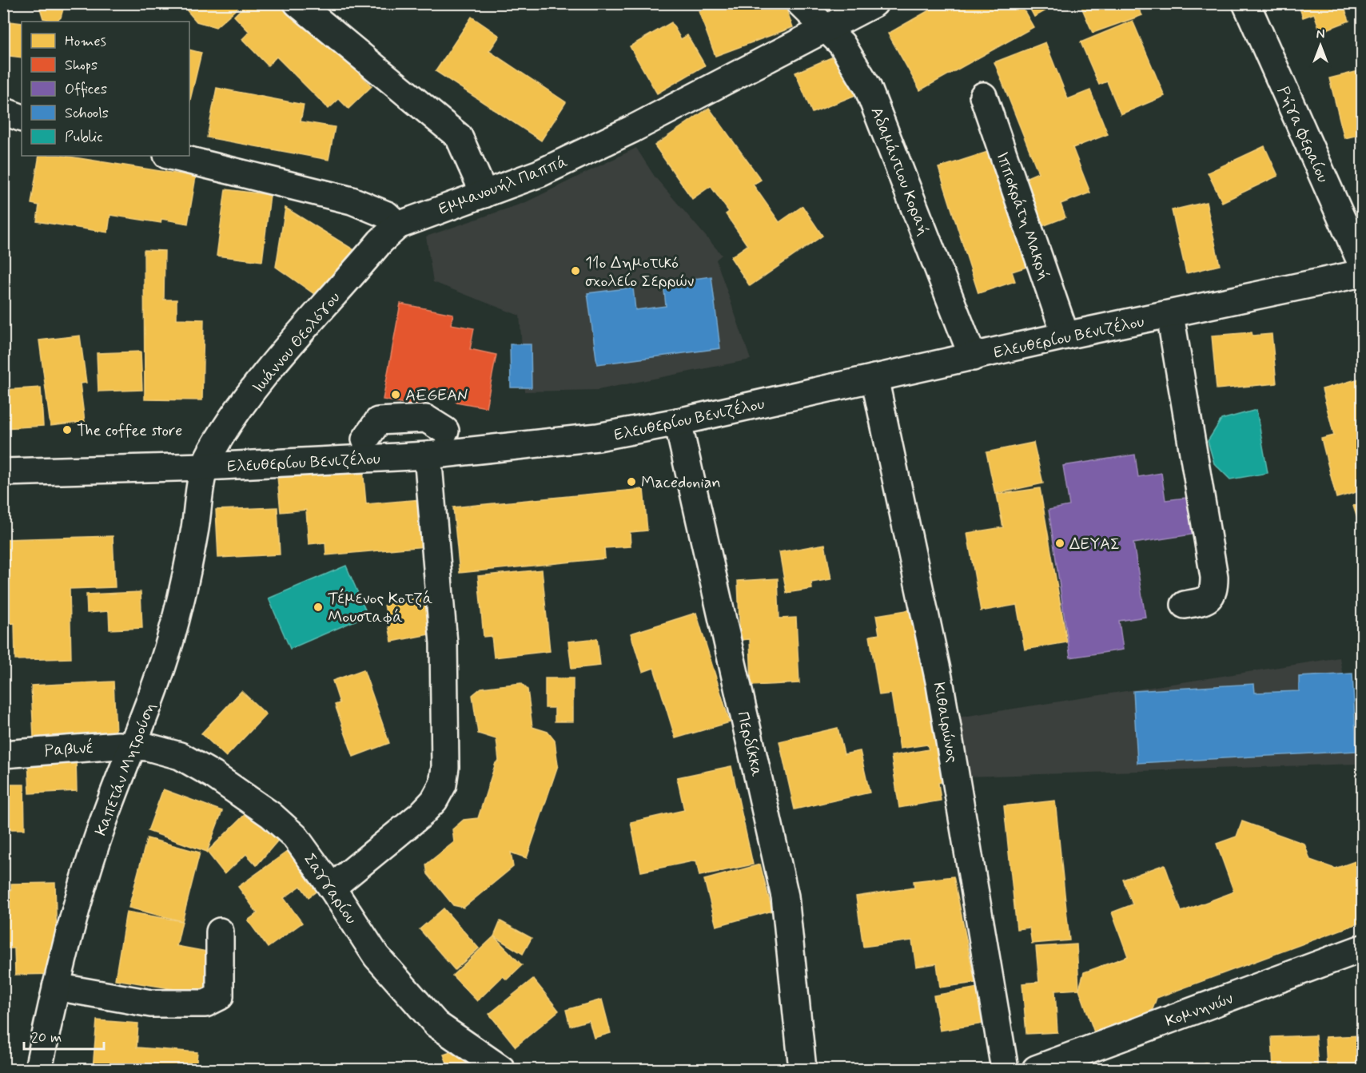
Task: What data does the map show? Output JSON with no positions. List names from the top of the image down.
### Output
{
  "streets": {
    "street": [
      "Ρήγα Φεραίου",
      "Αδαμάντιου Κοραή",
      "Εμμανουήλ Παππά",
      "Ιπποκράτη Μακρή",
      "Ελευθερίου Βενιζέλου",
      "Ιωάννου Θεολόγου",
      "Κιθαιρώνος",
      "Περδίκκα",
      "Ραβινέ",
      "Καπετάν Μητρούση",
      "Σαγγαρίου",
      "Κομνηνών"
    ]
  },
  "crossings": [
    ["Αδαμάντιου Κοραή", "Εμμανουήλ Παππά"],
    ["Αδαμάντιου Κοραή", "Ελευθερίου Βενιζέλου"],
    ["Εμμανουήλ Παππά", "Ιωάννου Θεολόγου"],
    ["Ιπποκράτη Μακρή", "Ελευθερίου Βενιζέλου"],
    ["Ελευθερίου Βενιζέλου", "Ιωάννου Θεολόγου"],
    ["Ελευθερίου Βενιζέλου", "Κιθαιρώνος"],
    ["Ελευθερίου Βενιζέλου", "Περδίκκα"],
    ["Ελευθερίου Βενιζέλου", "Καπετάν Μητρούση"],
    ["Ιωάννου Θεολόγου", "Καπετάν Μητρούση"],
    ["Ραβινέ", "Καπετάν Μητρούση"],
    ["Ραβινέ", "Σαγγαρίου"],
    ["Καπετάν Μητρούση", "Σαγγαρίου"]
  ],
  "places": [
    "11ο Δημοτικό σχολείο Σερρών",
    "AEGEAN",
    "The coffee store",
    "Macedonian",
    "ΔΕΥΑΣ",
    "Τέμενος Κοτζά Μουσταφά"
  ],
  "legend": [
    "Homes",
    "Shops",
    "Offices",
    "Schools",
    "Public"
  ],
  "scale_bar": "20 m",
  "north": "top"
}
